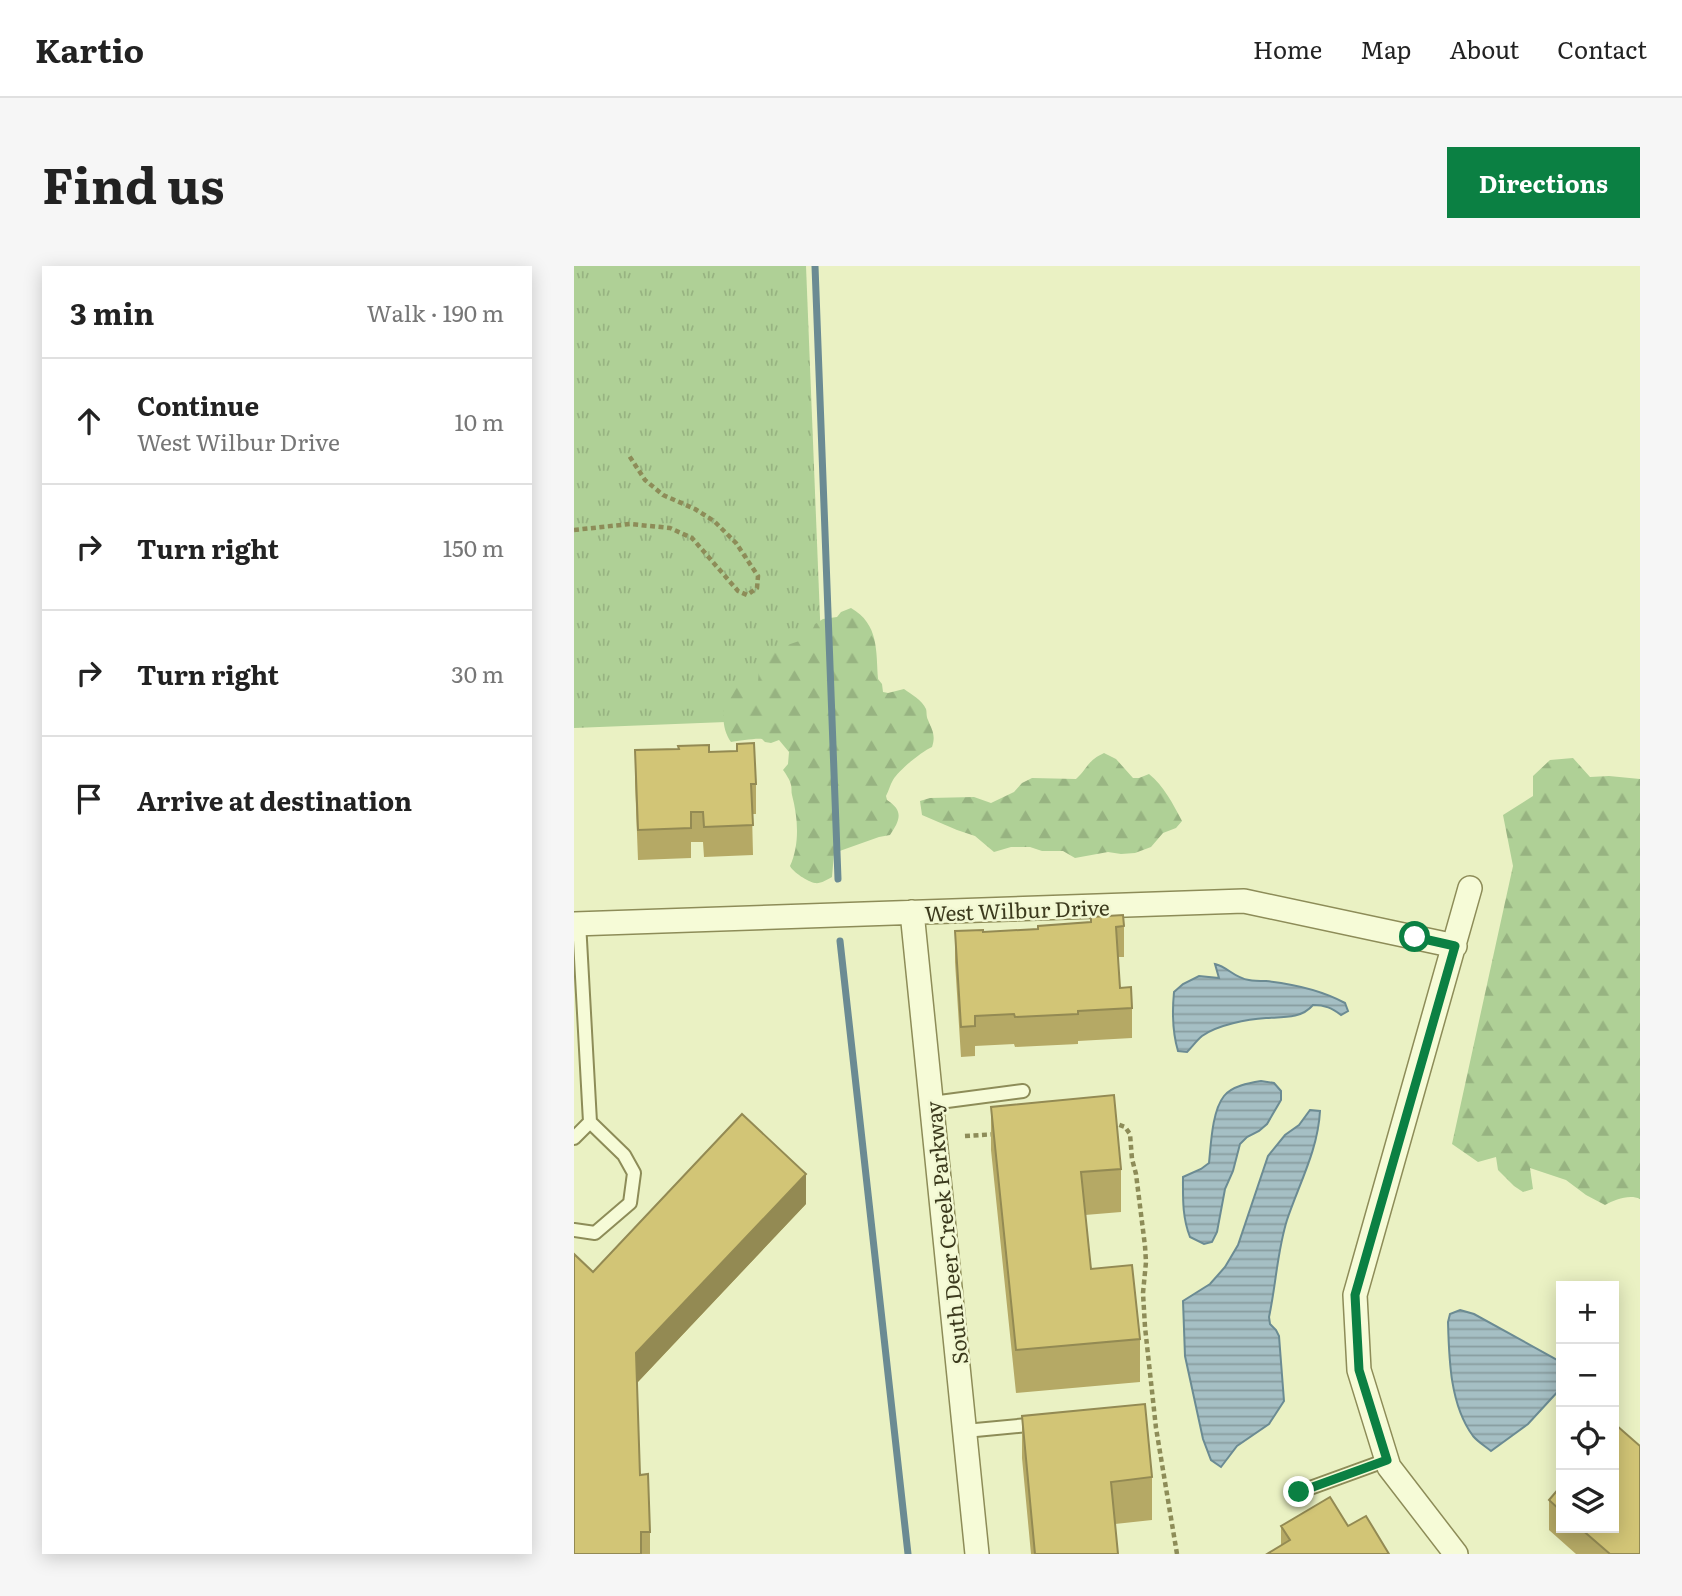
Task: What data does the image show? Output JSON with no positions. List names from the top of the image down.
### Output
{
  "streets": {
    "street": ["West Wilbur Drive", "South Deer Creek Parkway"]
  },
  "crossings": [
    ["West Wilbur Drive", "South Deer Creek Parkway"]
  ],
  "page": {
    "header": "Kartio",
    "nav": [
      "Home",
      "Map",
      "About",
      "Contact"
    ],
    "title": "Find us",
    "buttons": "Directions",
    "heading": ["3 min", "Walk · 190 m"],
    "list": [
      ["Continue", "West Wilbur Drive", "10 m"],
      ["Turn right", "150 m"],
      ["Turn right", "30 m"],
      "Arrive at destination"
    ],
    "map_buttons": ["+", "−"]
  }
}
